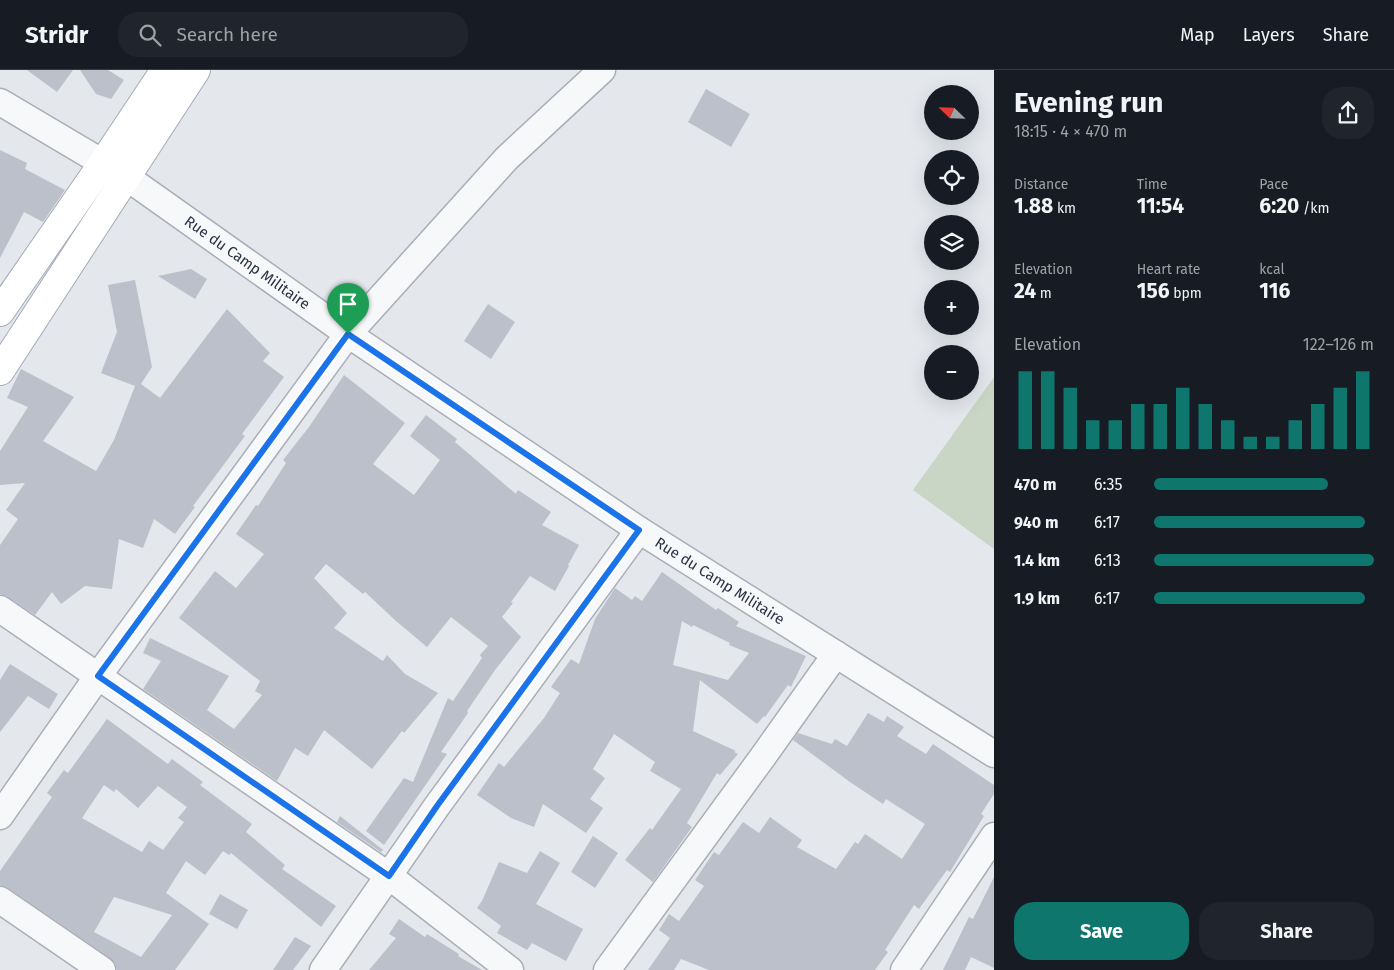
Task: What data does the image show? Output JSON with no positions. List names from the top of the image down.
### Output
{
  "streets": {
    "street": ["Rue du Camp Militaire"]
  },
  "north": "top left",
  "page": {
    "header": "Stridr",
    "search": "Search here",
    "nav": ["Map", "Layers", "Share"],
    "heading": ["Evening run", "18:15 · 4 × 470 m"],
    "map_buttons": ["+", "−"],
    "stats": [
      ["Distance", "1.88 km"],
      ["Time", "11:54"],
      ["Pace", "6:20 /km"],
      ["Elevation", "24 m"],
      ["Heart rate", "156 bpm"],
      ["kcal", "116"]
    ],
    "chart": ["Elevation", "122–126 m"],
    "list": [
      {
        "name": "470 m",
        "note": "6:35"
      },
      {
        "name": "940 m",
        "note": "6:17"
      },
      {
        "name": "1.4 km",
        "note": "6:13"
      },
      {
        "name": "1.9 km",
        "note": "6:17"
      }
    ],
    "buttons": ["Save", "Share"]
  }
}
